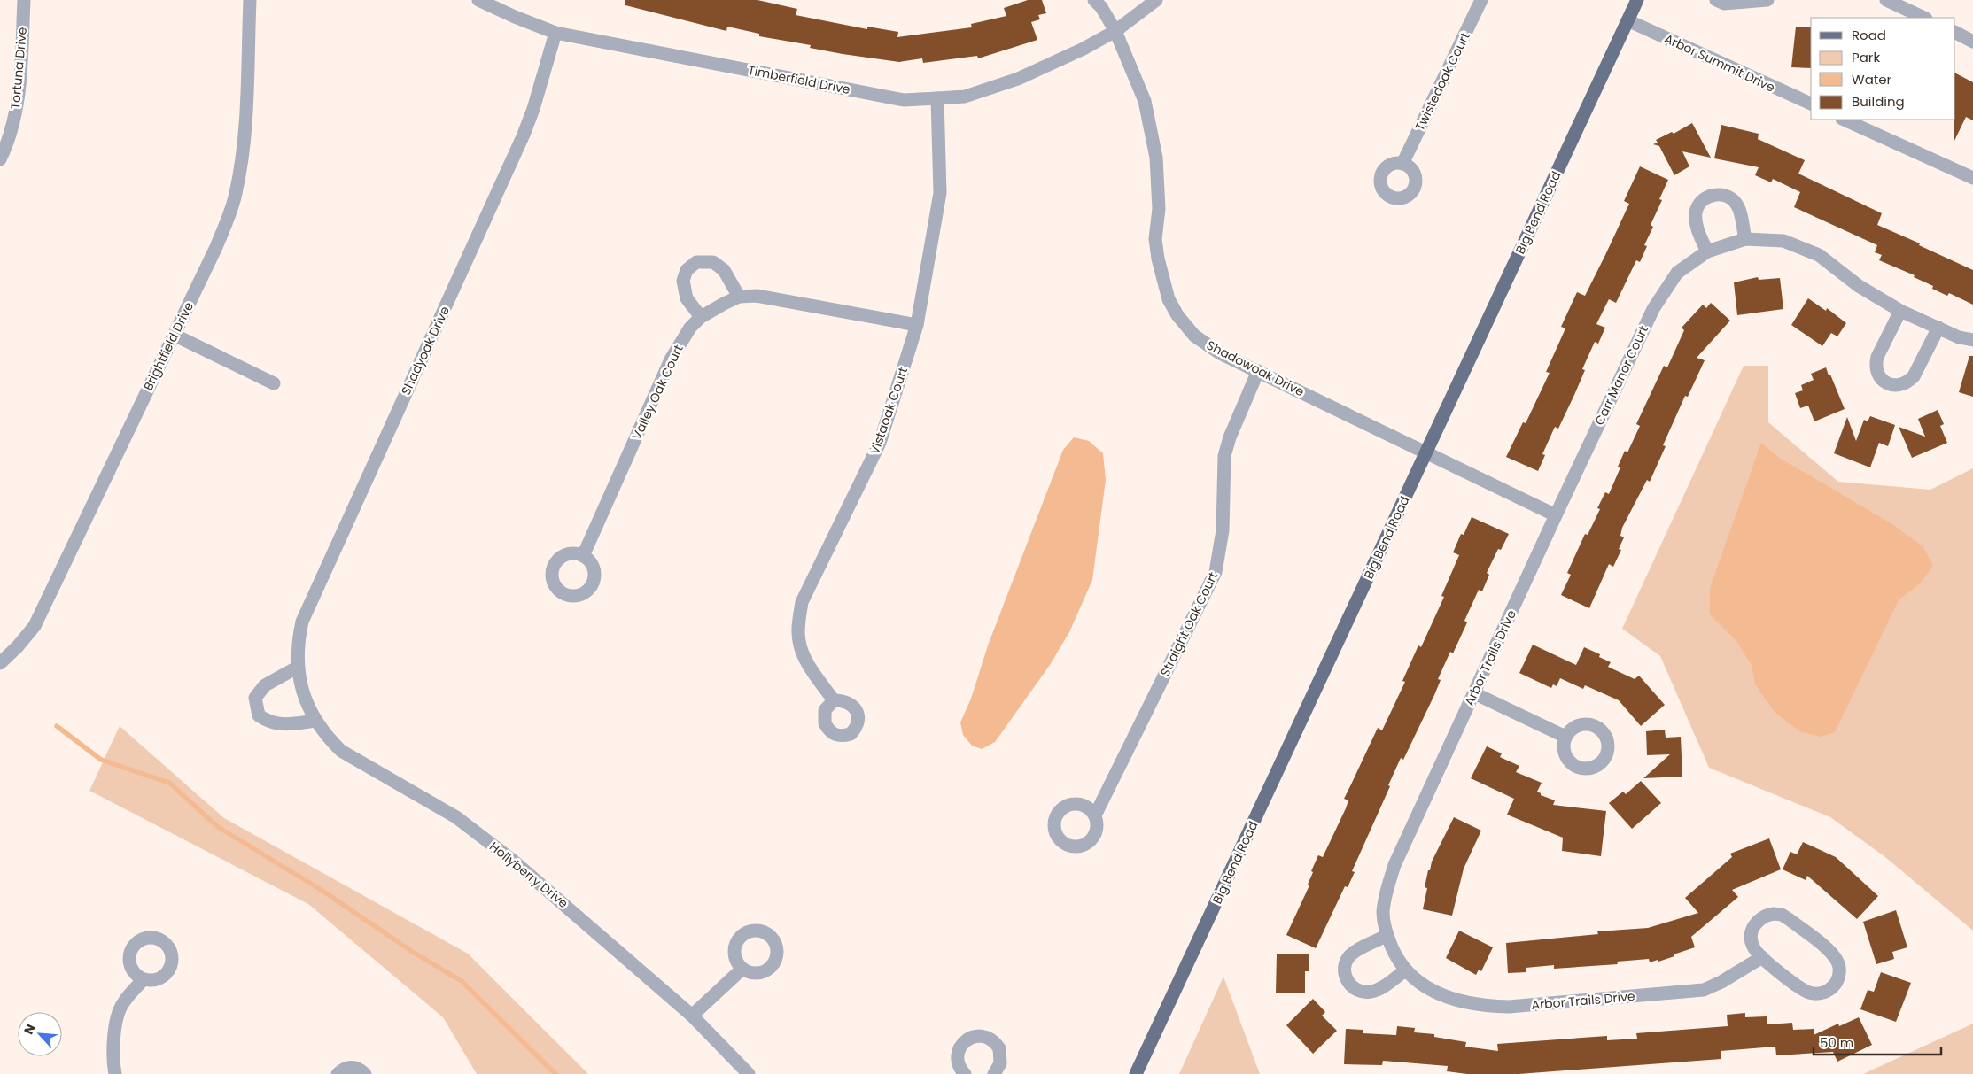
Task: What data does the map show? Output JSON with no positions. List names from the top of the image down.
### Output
{
  "streets": {
    "main road": ["Big Bend Road"],
    "street": [
      "Arbor Summit Drive",
      "Tortuna Drive",
      "Timberfield Drive",
      "Twistedoak Court",
      "Brightfield Drive",
      "Shadyoak Drive",
      "Shadowoak Drive",
      "Carr Manor Court",
      "Valley Oak Court",
      "Vistaoak Court",
      "Straight Oak Court",
      "Arbor Trails Drive",
      "Hollyberry Drive"
    ]
  },
  "crossings": [
    ["Arbor Summit Drive", "Big Bend Road"],
    ["Timberfield Drive", "Shadyoak Drive"],
    ["Timberfield Drive", "Shadowoak Drive"],
    ["Timberfield Drive", "Vistaoak Court"],
    ["Big Bend Road", "Shadowoak Drive"],
    ["Shadyoak Drive", "Hollyberry Drive"],
    ["Shadowoak Drive", "Straight Oak Court"],
    ["Carr Manor Court", "Arbor Trails Drive"],
    ["Valley Oak Court", "Vistaoak Court"]
  ],
  "legend": [
    "Road",
    "Park",
    "Water",
    "Building"
  ],
  "scale_bar": "50 m",
  "north": "top left"
}
